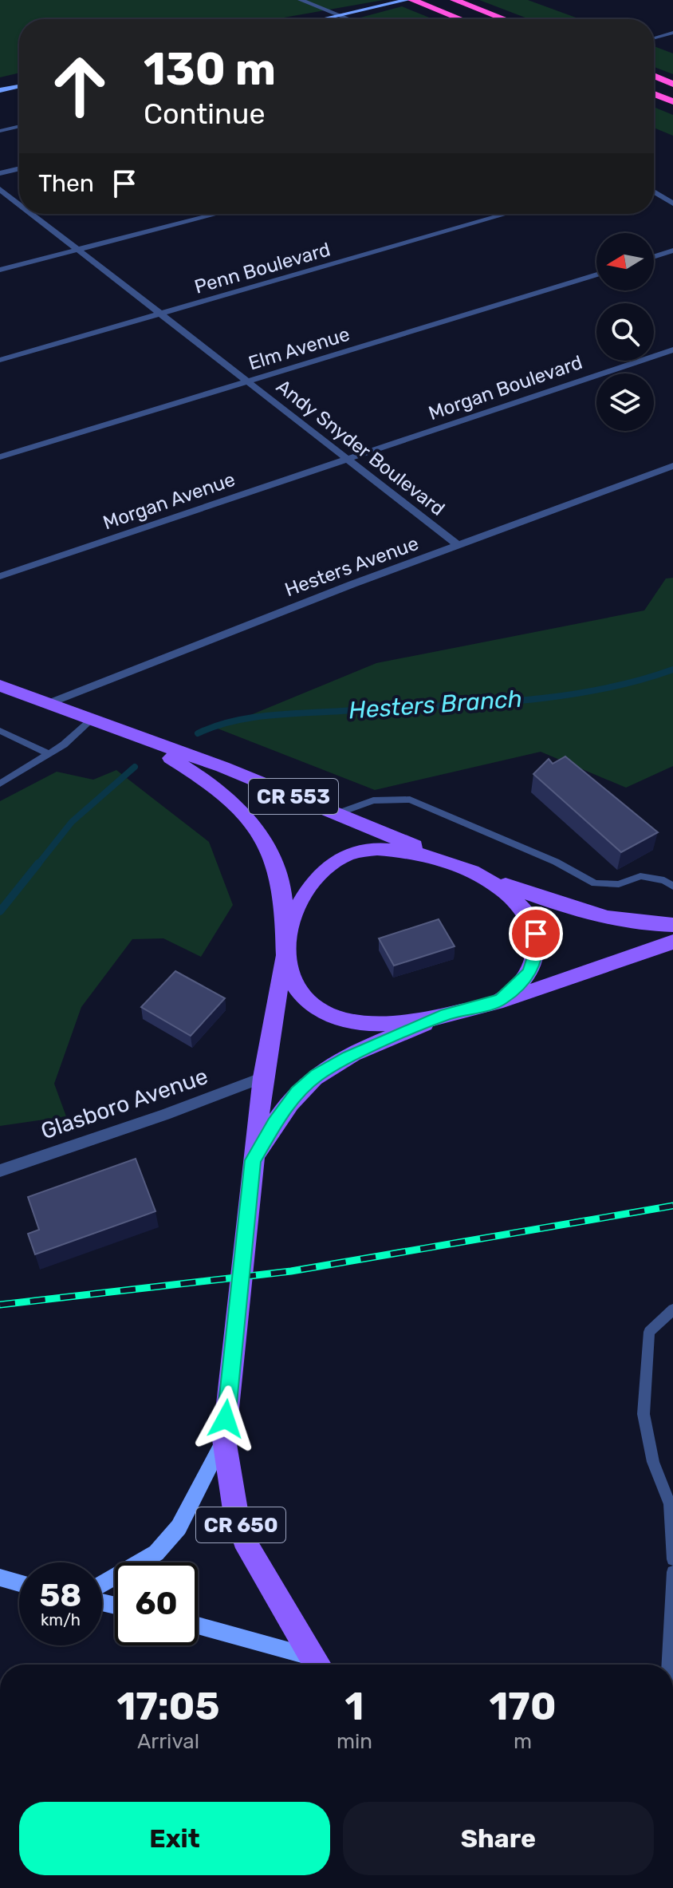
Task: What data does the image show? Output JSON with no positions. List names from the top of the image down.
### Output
{
  "streets": {
    "main road": ["CR 553", "CR 650"],
    "street": [
      "Penn Boulevard",
      "Elm Avenue",
      "Morgan Boulevard",
      "Andy Snyder Boulevard",
      "Morgan Avenue",
      "Hesters Avenue",
      "Glasboro Avenue"
    ]
  },
  "crossings": [
    ["Penn Boulevard", "Andy Snyder Boulevard"],
    ["Elm Avenue", "Andy Snyder Boulevard"],
    ["Morgan Boulevard", "Andy Snyder Boulevard"],
    ["Morgan Boulevard", "Morgan Avenue"],
    ["Andy Snyder Boulevard", "Morgan Avenue"],
    ["Andy Snyder Boulevard", "Hesters Avenue"],
    ["Hesters Avenue", "CR 553"],
    ["CR 553", "CR 650"],
    ["Glasboro Avenue", "CR 650"]
  ],
  "water": ["Hesters Branch"],
  "north": "left",
  "page": {
    "turn": ["130 m", "Continue"],
    "then": "Then",
    "speed": "58 km/h",
    "limit": "60",
    "eta": [
      "17:05",
      "Arrival",
      "1",
      "min",
      "170",
      "m"
    ],
    "buttons": ["Exit", "Share"]
  }
}
